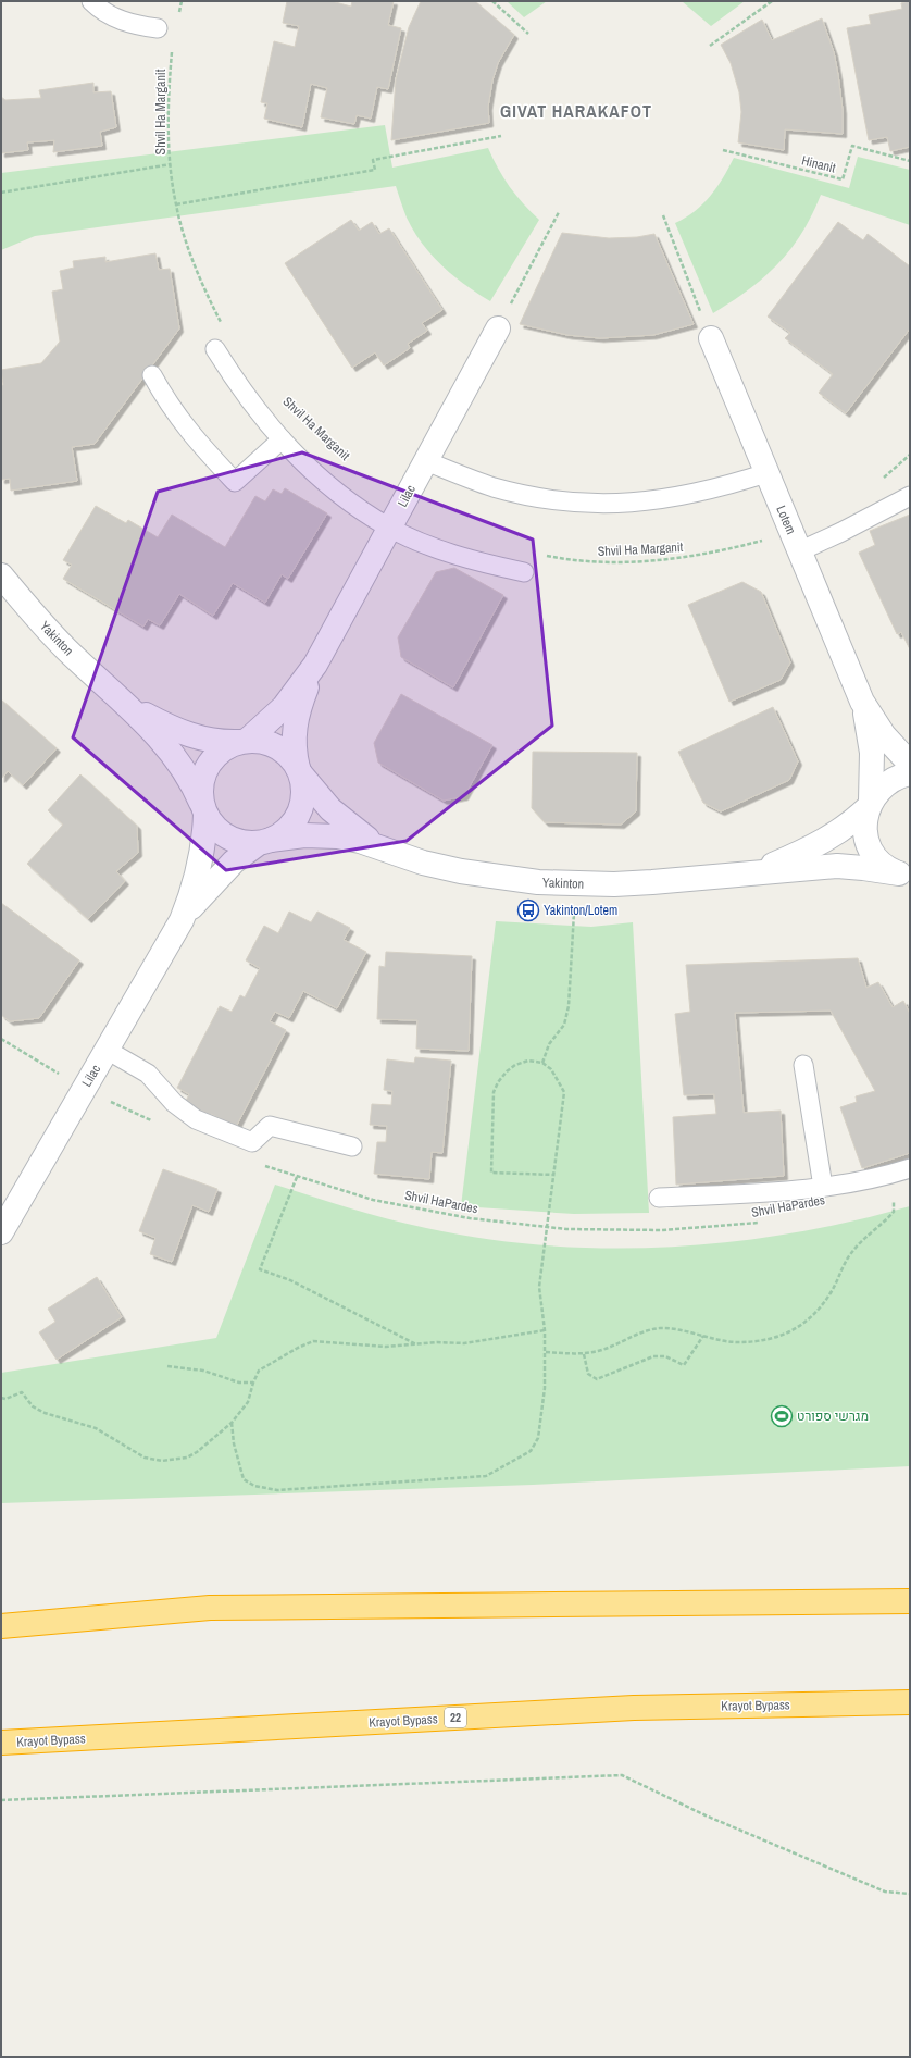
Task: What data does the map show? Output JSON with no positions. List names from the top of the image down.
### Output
{
  "streets": {
    "highway": ["Krayot Bypass", "22"],
    "street": ["Lilac", "Lotem", "Yakinton"],
    "path": ["Shvil Ha Marganit", "Hinanit", "Shvil HaPardes"]
  },
  "crossings": [
    ["Lilac", "Yakinton"],
    ["Lotem", "Yakinton"]
  ],
  "districts": ["GIVAT HARAKAFOT"],
  "places": {
    "bus stop": ["Yakinton/Lotem"],
    "sports": ["מגרשי ספורט"]
  }
}
